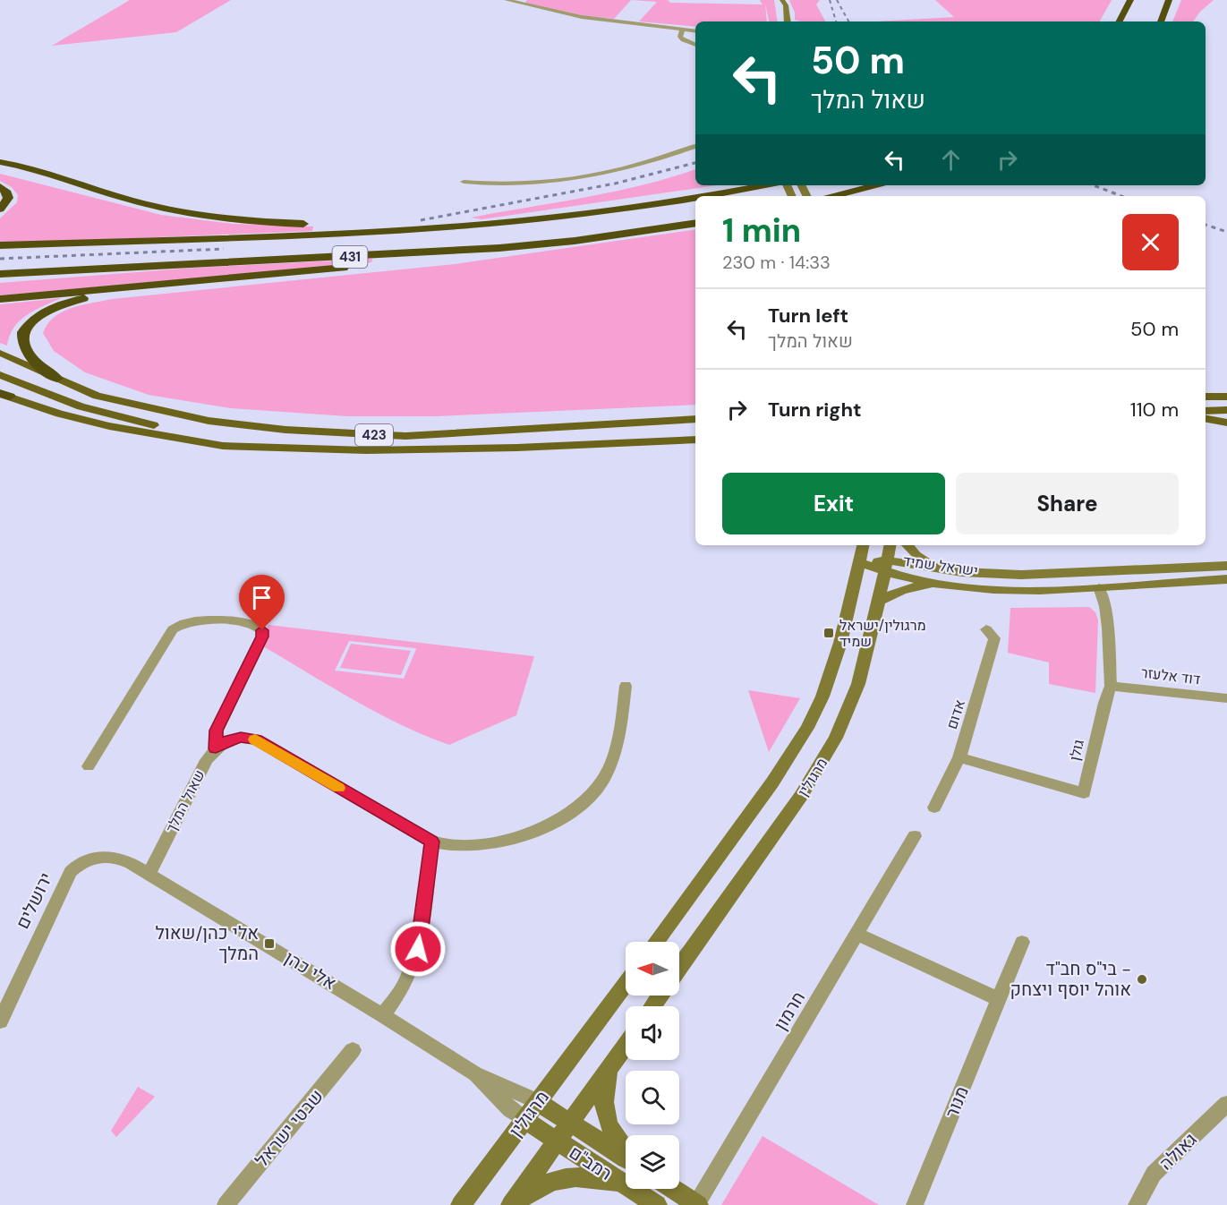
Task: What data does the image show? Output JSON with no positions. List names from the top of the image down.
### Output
{
  "streets": {
    "highway": ["431"],
    "main road": [
      "423",
      "ישראל שמיד",
      "מרגולין",
      "אלי כהן",
      "רמב\"ם"
    ],
    "street": [
      "דוד אלעזר",
      "אדום",
      "גולן",
      "שאול המלך",
      "ירושלים",
      "חרמון",
      "מנור",
      "שבטי ישראל",
      "גאולה"
    ]
  },
  "crossings": [
    ["ישראל שמיד", "גולן"],
    ["ישראל שמיד", "מרגולין"],
    ["דוד אלעזר", "גולן"],
    ["אדום", "גולן"],
    ["מרגולין", "אלי כהן"],
    ["מרגולין", "רמב\"ם"],
    ["שאול המלך", "אלי כהן"],
    ["ירושלים", "אלי כהן"],
    ["אלי כהן", "רמב\"ם"]
  ],
  "places": {
    "transit": ["מרגולין/ישראל שמיד", "אלי כהן/שאול המלך"],
    "other": ["בי\"ס חב\"ד - אוהל יוסף ויצחק"]
  },
  "north": "left",
  "page": {
    "turn": ["50 m", "שאול המלך"],
    "heading": ["1 min", "230 m · 14:33"],
    "list": [
      {
        "name": "Turn left",
        "note": "שאול המלך",
        "value": "50 m"
      },
      {
        "name": "Turn right",
        "value": "110 m"
      }
    ],
    "buttons": ["Exit", "Share"]
  }
}
